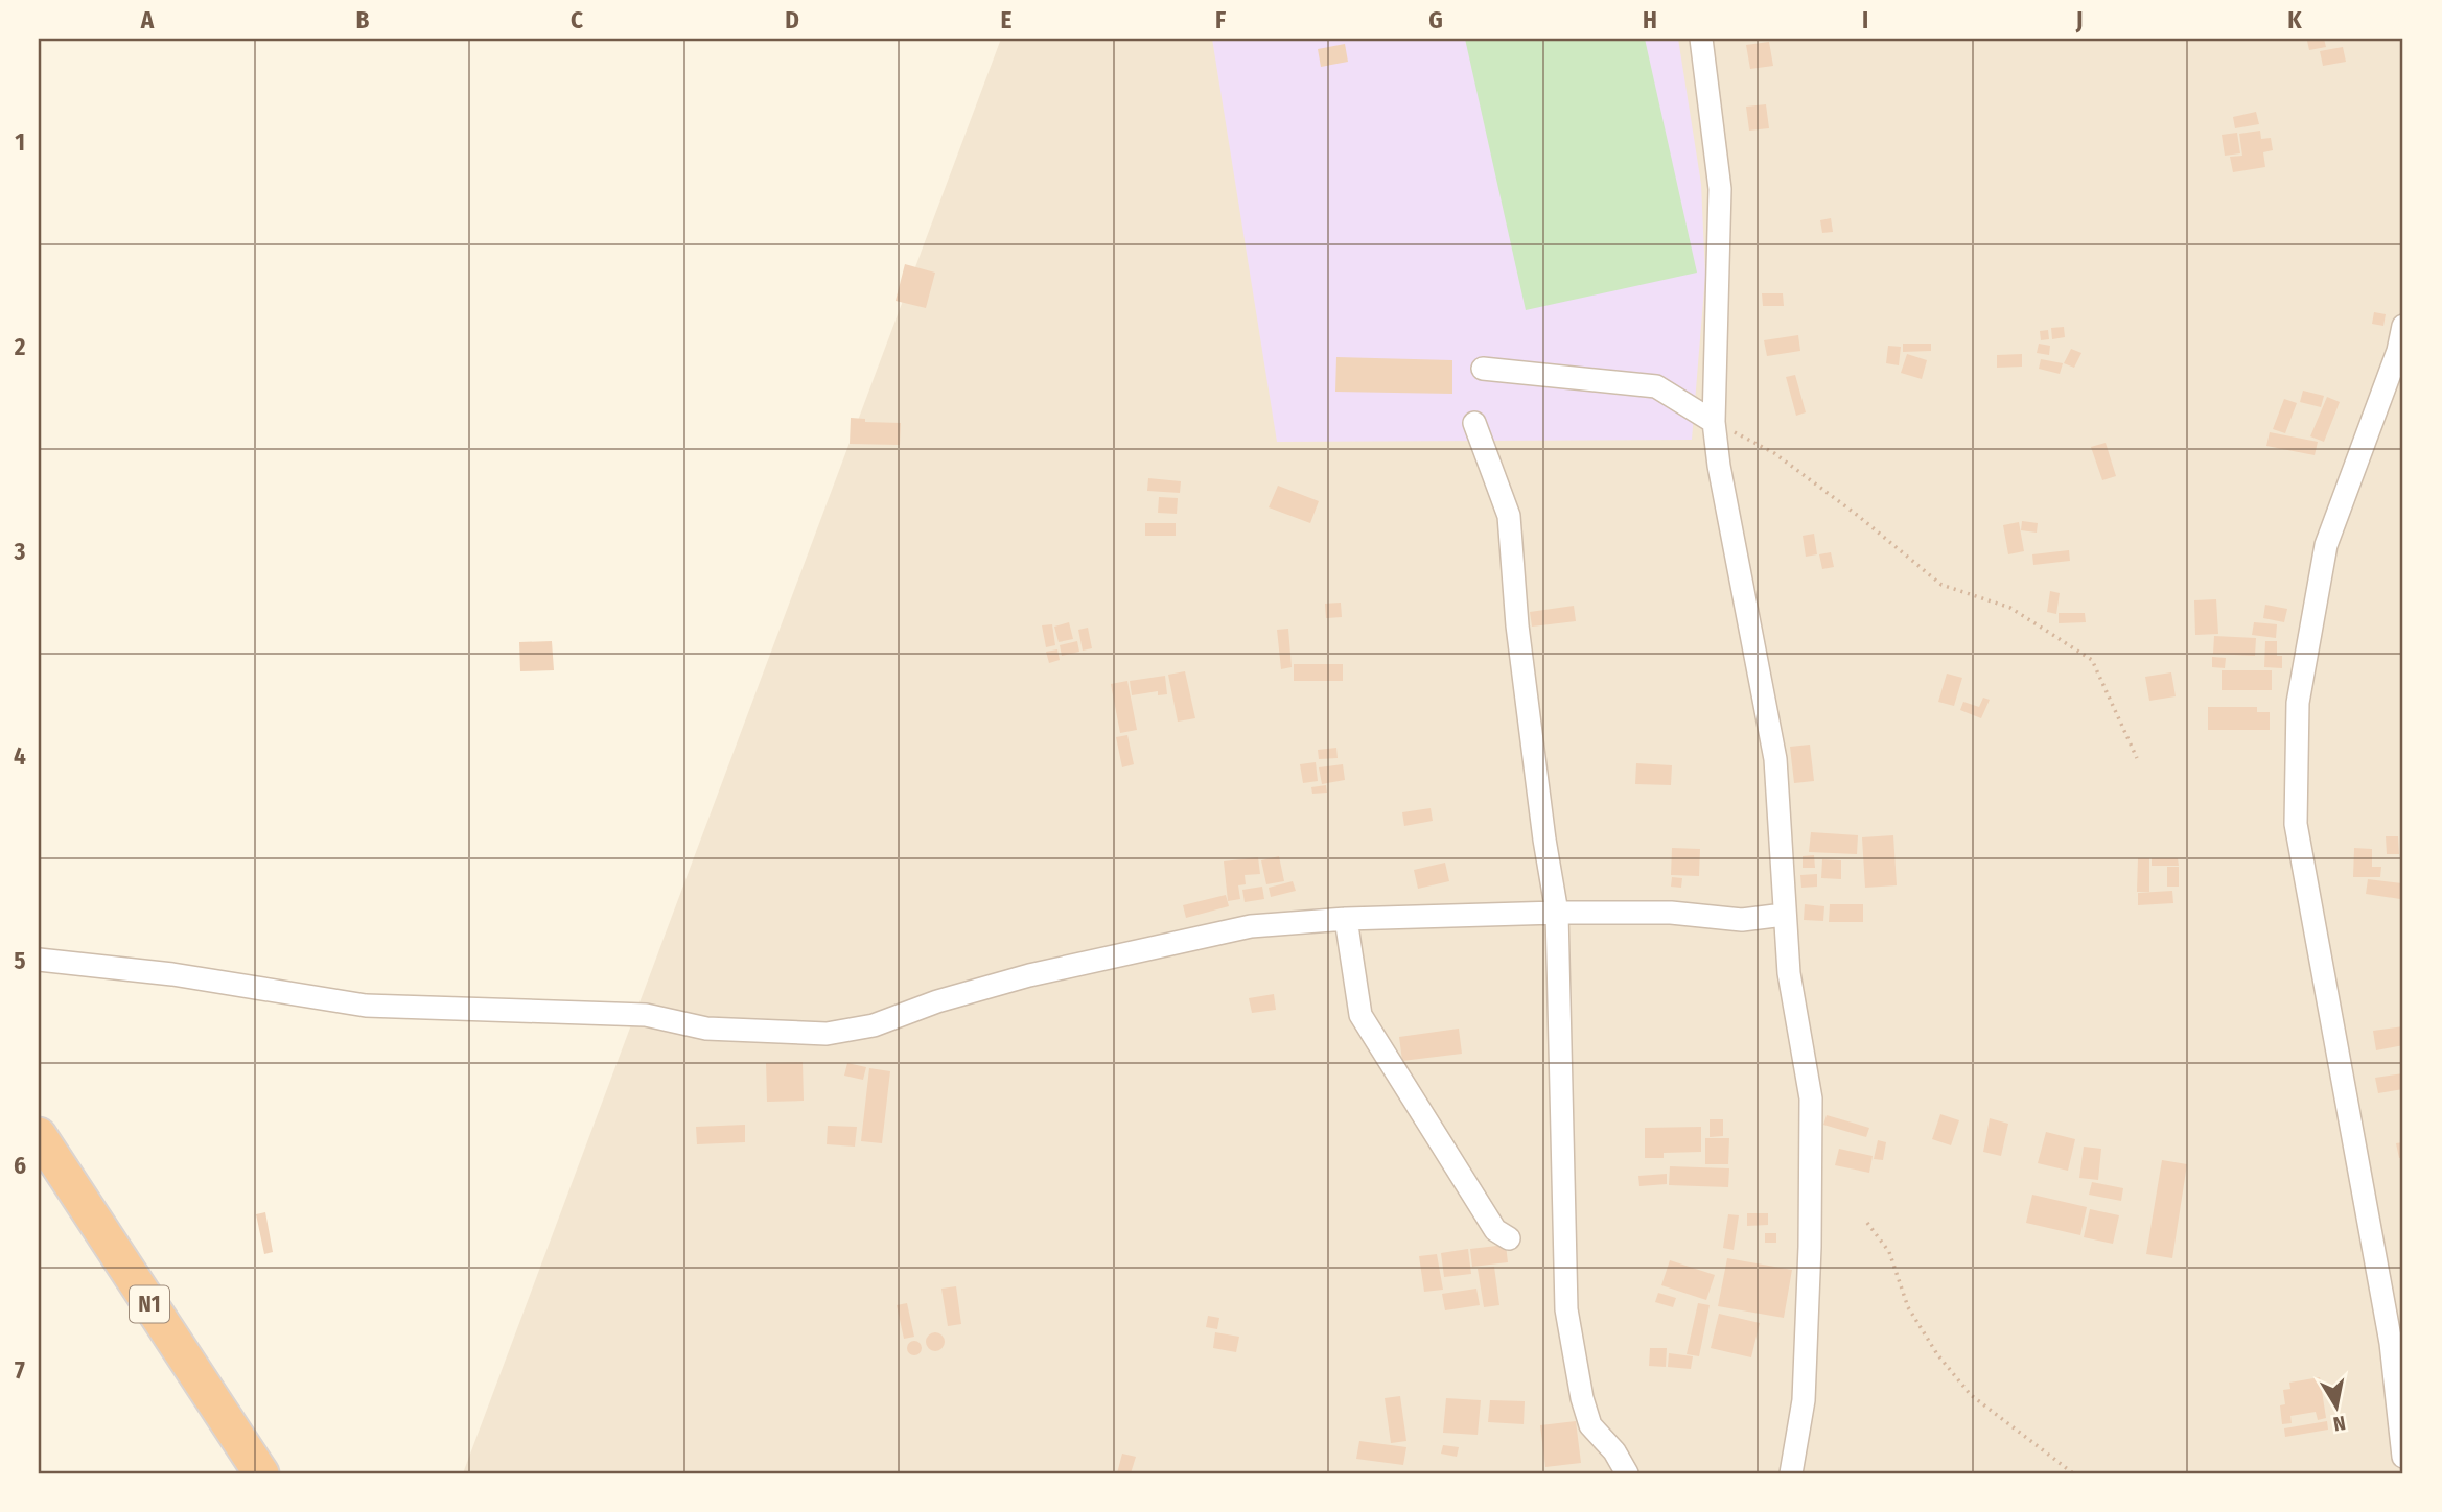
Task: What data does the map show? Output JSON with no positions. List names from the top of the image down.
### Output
{
  "streets": {
    "highway": ["N1"]
  },
  "north": "bottom",
  "grid": {
    "columns": [
      "A",
      "B",
      "C",
      "D",
      "E",
      "F",
      "G",
      "H",
      "I",
      "J",
      "K"
    ],
    "rows": [
      "1",
      "2",
      "3",
      "4",
      "5",
      "6",
      "7"
    ]
  }
}
